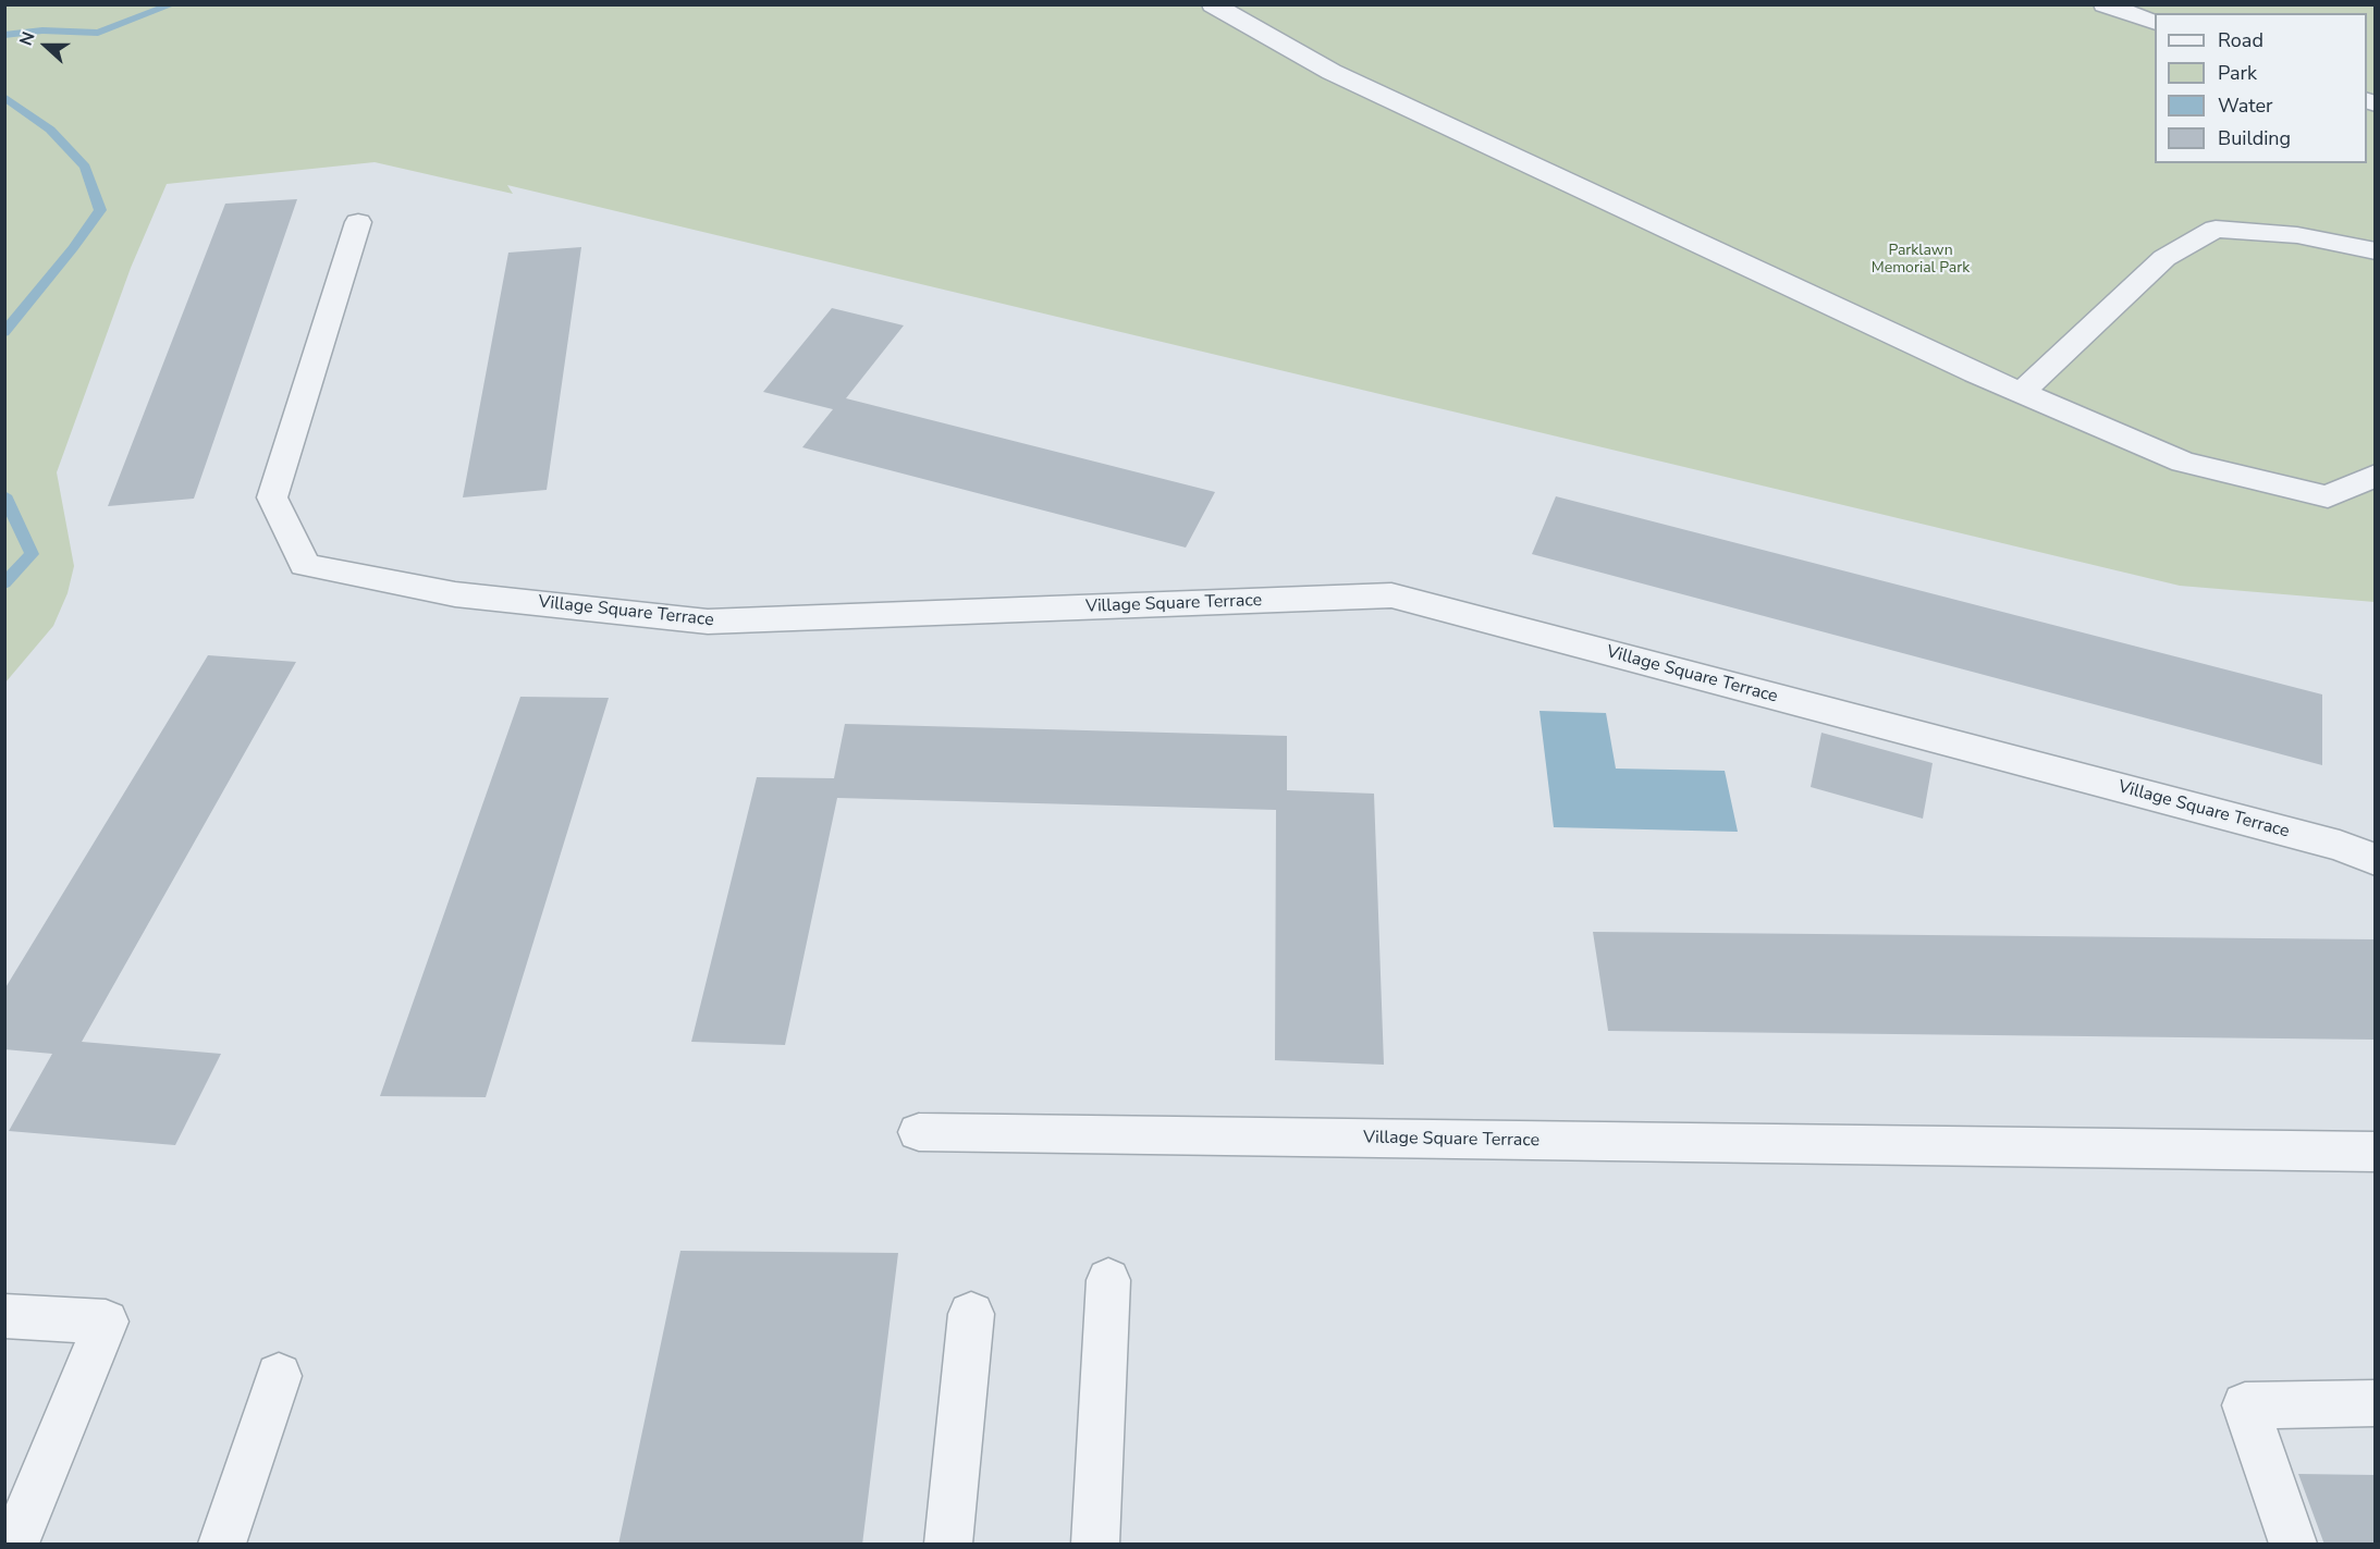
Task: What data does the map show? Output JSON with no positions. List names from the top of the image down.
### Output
{
  "streets": {
    "street": ["Village Square Terrace"]
  },
  "parks": ["Parklawn Memorial Park"],
  "legend": [
    "Road",
    "Park",
    "Water",
    "Building"
  ],
  "north": "left"
}
